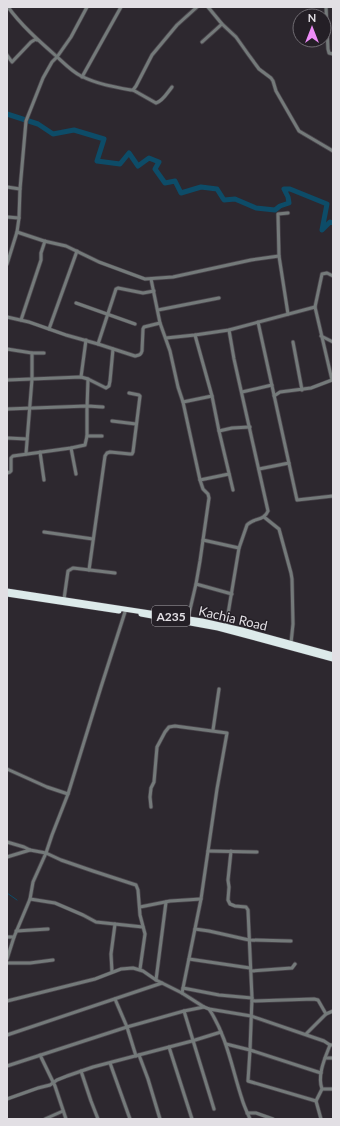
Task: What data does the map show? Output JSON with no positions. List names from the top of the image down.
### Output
{
  "streets": {
    "highway": ["A235", "Kachia Road"]
  },
  "north": "top"
}
